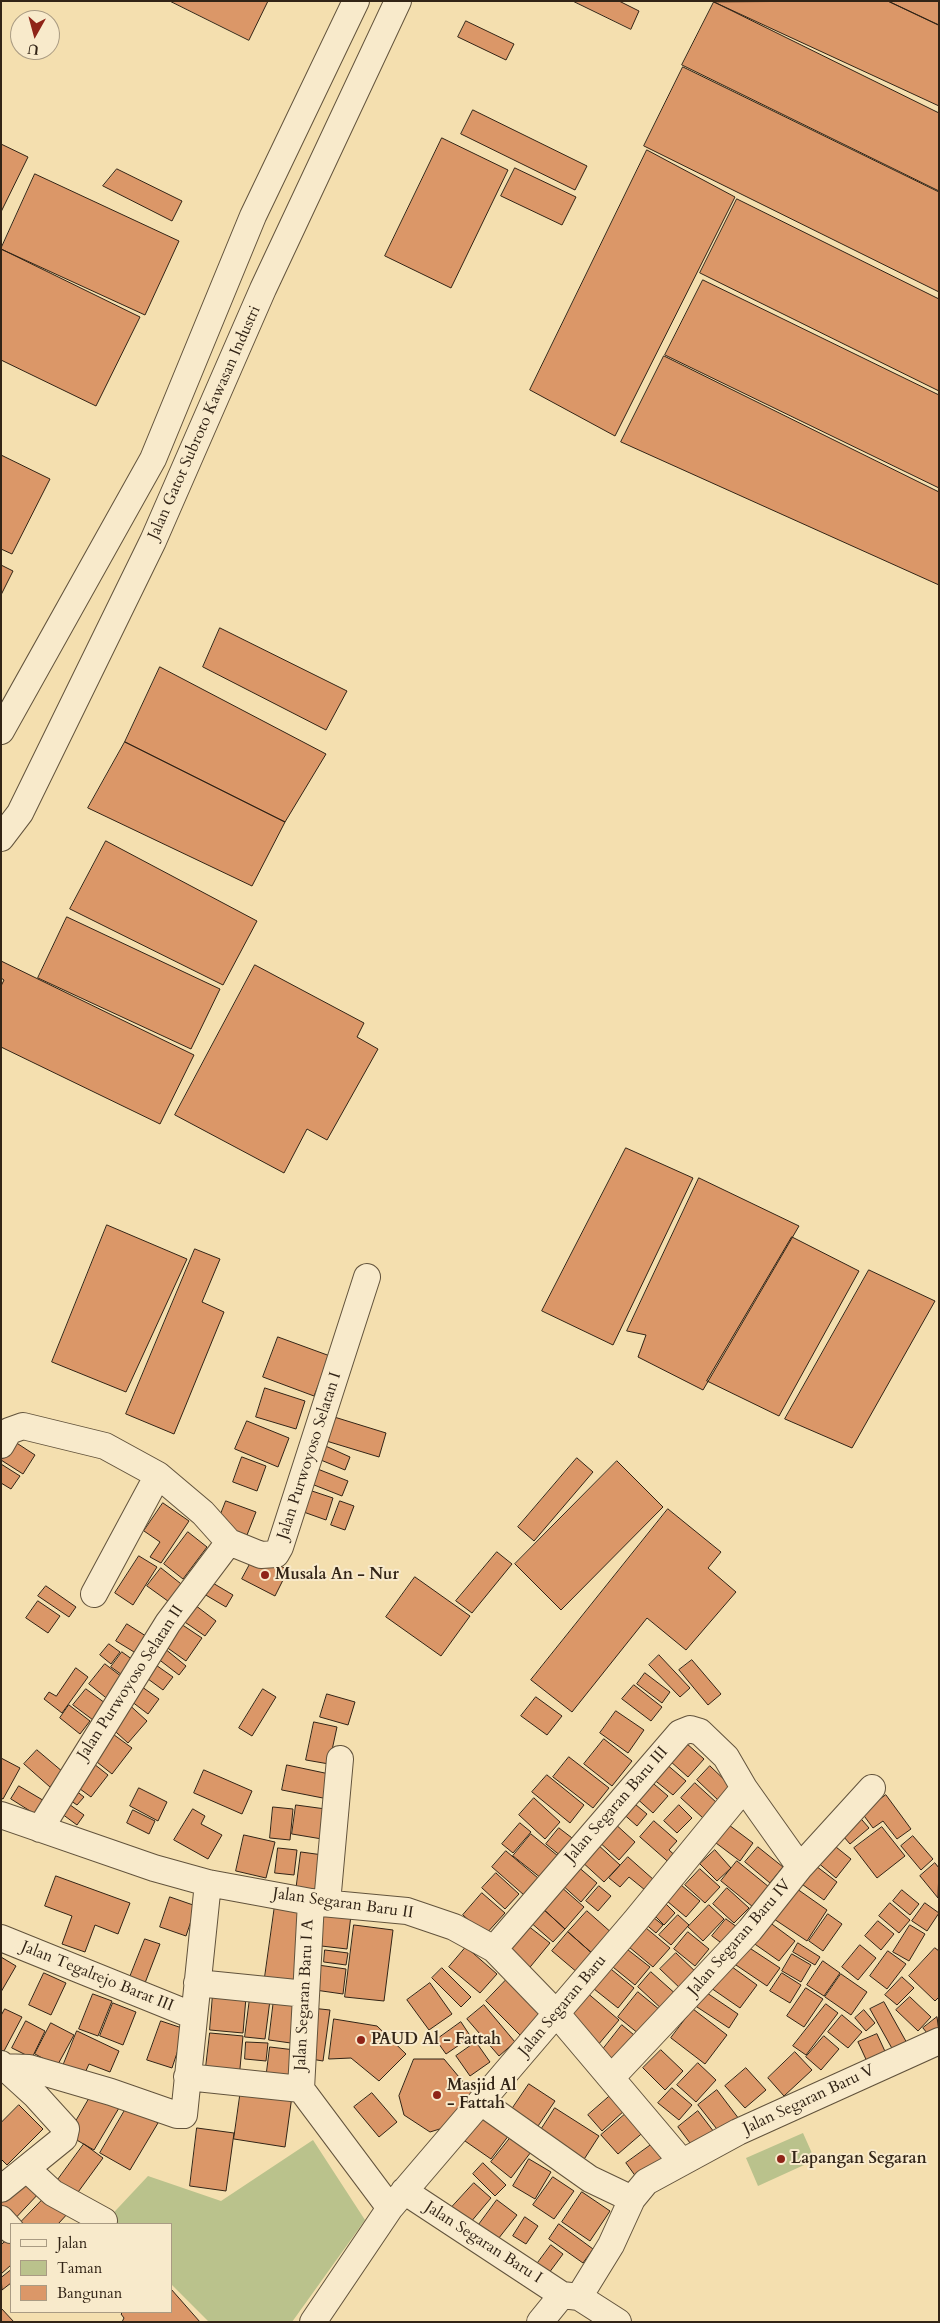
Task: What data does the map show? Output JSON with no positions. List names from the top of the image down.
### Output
{
  "streets": {
    "street": [
      "Jalan Gatot Subroto Kawasan Industri",
      "Jalan Purwoyoso Selatan I",
      "Jalan Purwoyoso Selatan II",
      "Jalan Segaran Baru III",
      "Jalan Segaran Baru II",
      "Jalan Segaran Baru IV",
      "Jalan Tegalrejo Barat III",
      "Jalan Segaran Baru I A",
      "Jalan Segaran Baru",
      "Jalan Segaran Baru V",
      "Jalan Segaran Baru I"
    ]
  },
  "crossings": [
    ["Jalan Purwoyoso Selatan I", "Jalan Purwoyoso Selatan II"],
    ["Jalan Purwoyoso Selatan II", "Jalan Segaran Baru II"],
    ["Jalan Segaran Baru III", "Jalan Segaran Baru II"],
    ["Jalan Segaran Baru III", "Jalan Segaran Baru IV"],
    ["Jalan Segaran Baru III", "Jalan Segaran Baru"],
    ["Jalan Segaran Baru II", "Jalan Segaran Baru IV"],
    ["Jalan Segaran Baru II", "Jalan Tegalrejo Barat III"],
    ["Jalan Segaran Baru II", "Jalan Segaran Baru I A"],
    ["Jalan Segaran Baru II", "Jalan Segaran Baru"],
    ["Jalan Segaran Baru II", "Jalan Segaran Baru V"],
    ["Jalan Segaran Baru IV", "Jalan Segaran Baru"],
    ["Jalan Segaran Baru I A", "Jalan Segaran Baru"],
    ["Jalan Segaran Baru I A", "Jalan Segaran Baru I"],
    ["Jalan Segaran Baru", "Jalan Segaran Baru I"]
  ],
  "places": [
    "Musala An - Nur",
    "PAUD Al - Fattah",
    "Masjid Al - Fattah",
    "Lapangan Segaran"
  ],
  "legend": ["Jalan", "Taman", "Bangunan"],
  "north": "bottom"
}
